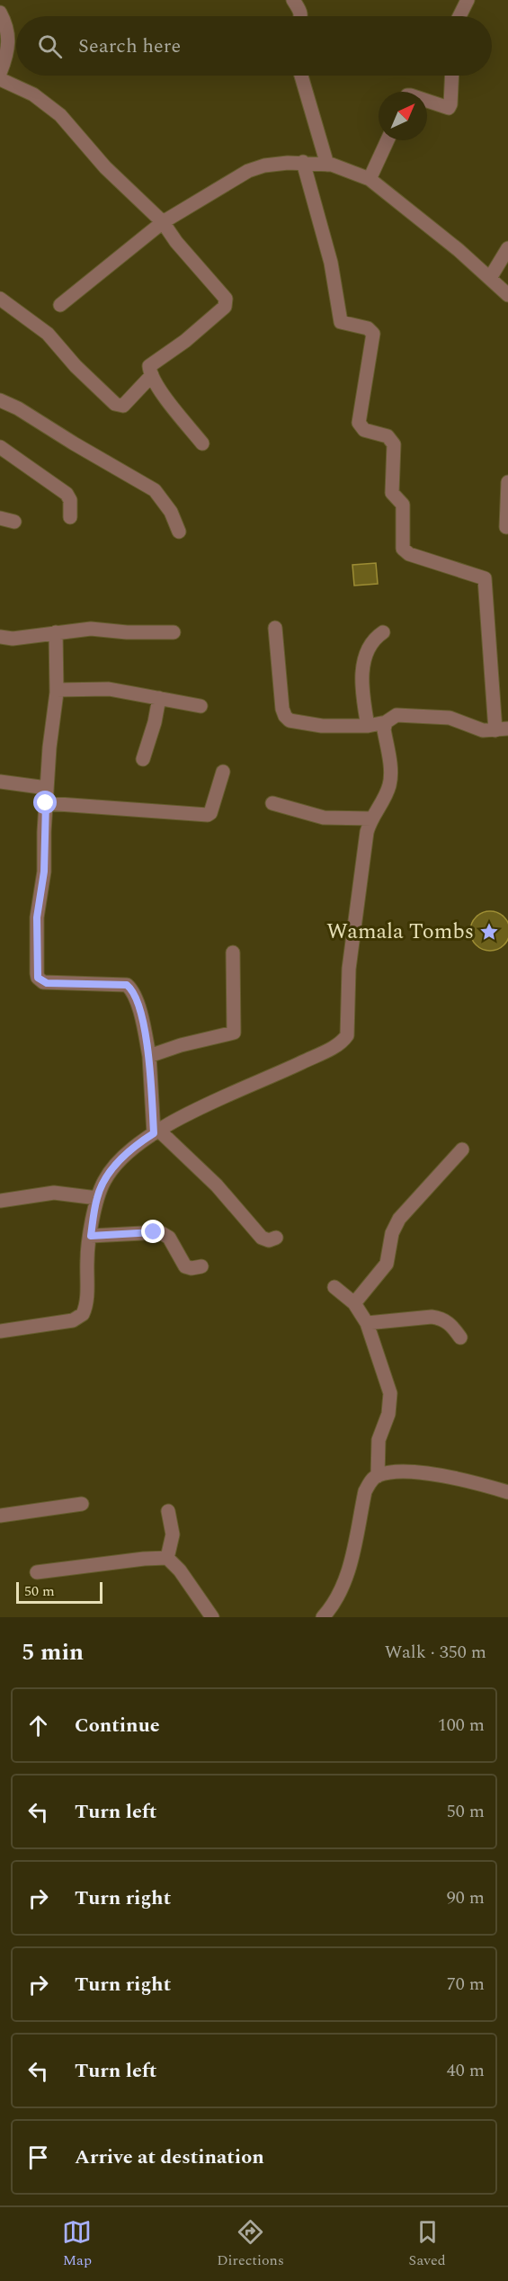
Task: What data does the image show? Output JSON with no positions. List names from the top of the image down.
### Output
{
  "places": {
    "place": ["Wamala Tombs"]
  },
  "scale_bar": "50 m",
  "north": "top right",
  "page": {
    "search": "Search here",
    "scale": "50 m",
    "heading": ["5 min", "Walk · 350 m"],
    "list": [
      ["Continue", "100 m"],
      ["Turn left", "50 m"],
      ["Turn right", "90 m"],
      ["Turn right", "70 m"],
      ["Turn left", "40 m"],
      "Arrive at destination"
    ],
    "nav": ["Map", "Directions", "Saved"]
  }
}
